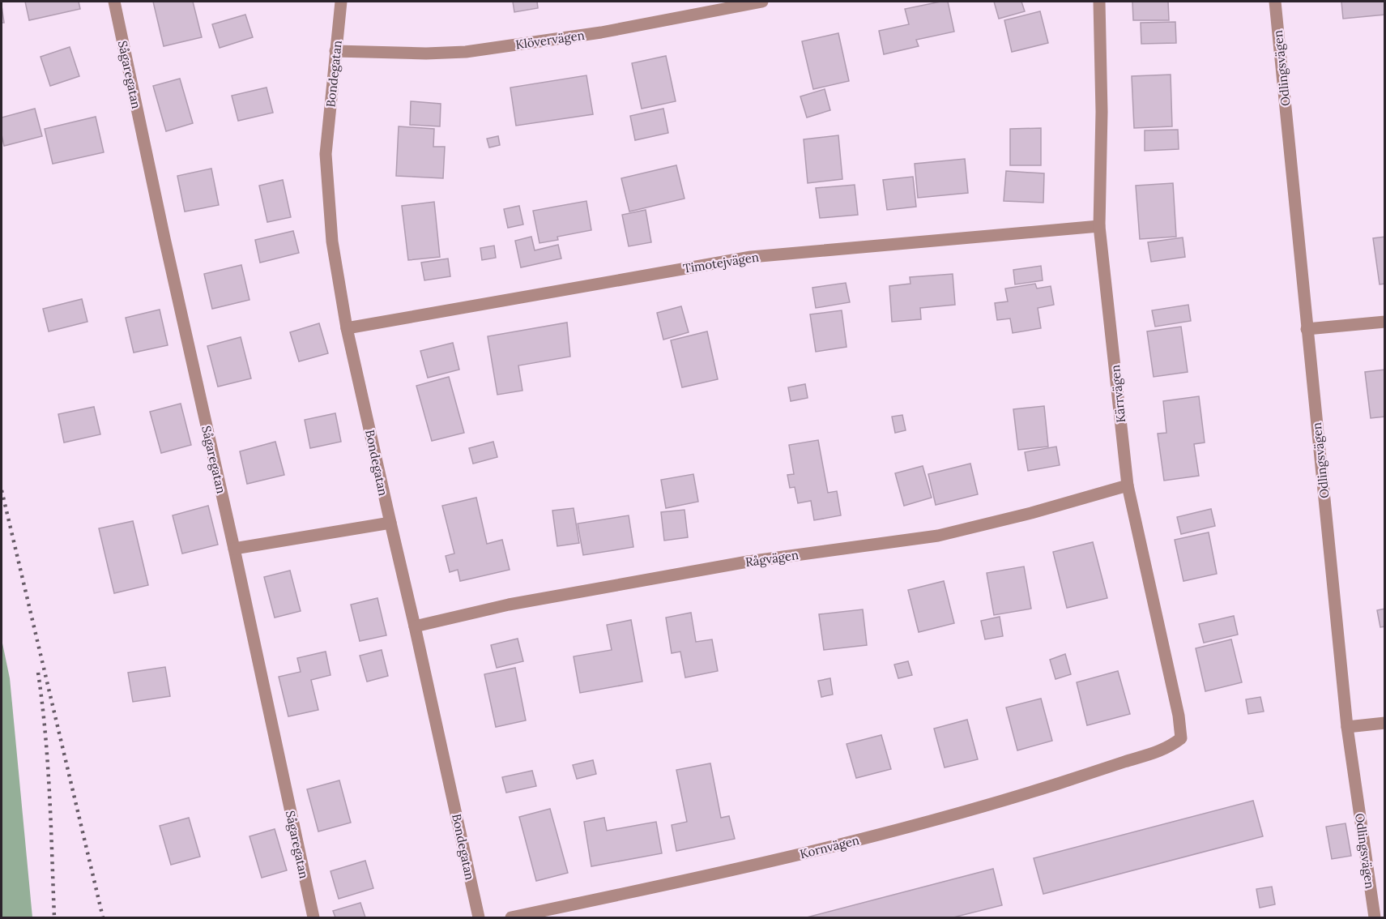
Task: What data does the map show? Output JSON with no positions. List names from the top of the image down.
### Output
{
  "streets": {
    "street": [
      "Klövervägen",
      "Odlingsvägen",
      "Bondegatan",
      "Sågaregatan",
      "Timotejvägen",
      "Kärrvägen",
      "Rågvägen",
      "Kornvägen"
    ]
  },
  "crossings": [
    ["Klövervägen", "Bondegatan"],
    ["Bondegatan", "Timotejvägen"],
    ["Bondegatan", "Rågvägen"],
    ["Timotejvägen", "Kärrvägen"],
    ["Kärrvägen", "Rågvägen"],
    ["Kärrvägen", "Kornvägen"]
  ]
}
